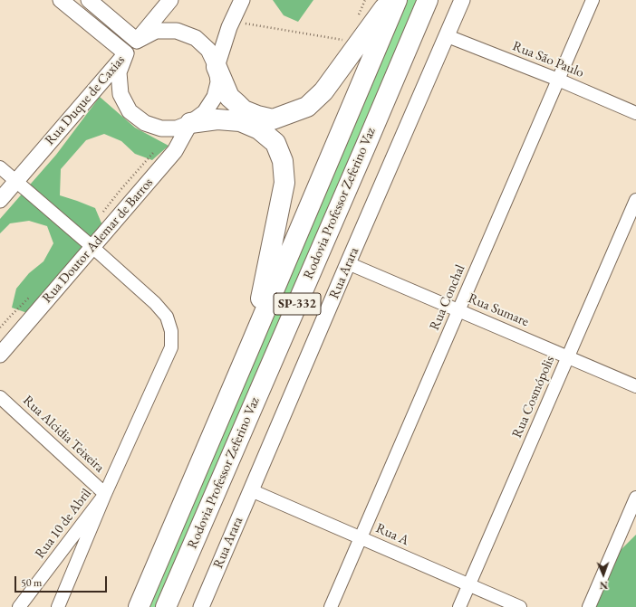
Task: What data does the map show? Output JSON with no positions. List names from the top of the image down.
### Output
{
  "streets": {
    "highway": ["Rodovia Professor Zeferino Vaz", "SP-332"],
    "street": [
      "Rua São Paulo",
      "Rua Duque de Caxias",
      "Rua Doutor Ademar de Barros",
      "Rua Arara",
      "Rua Conchal",
      "Rua Sumare",
      "Rua Cosmópolis",
      "Rua Alcidia Teixeira",
      "Rua 10 de Abril",
      "Rua A"
    ]
  },
  "crossings": [
    ["Rua São Paulo", "Rua Arara"],
    ["Rua São Paulo", "Rua Conchal"],
    ["Rua Duque de Caxias", "Rua Doutor Ademar de Barros"],
    ["Rua Arara", "Rua Sumare"],
    ["Rua Arara", "Rua A"],
    ["Rua Conchal", "Rua Sumare"],
    ["Rua Conchal", "Rua A"],
    ["Rua Sumare", "Rua Cosmópolis"],
    ["Rua Cosmópolis", "Rua A"],
    ["Rua Alcidia Teixeira", "Rua 10 de Abril"]
  ],
  "scale_bar": "50 m",
  "north": "bottom"
}
